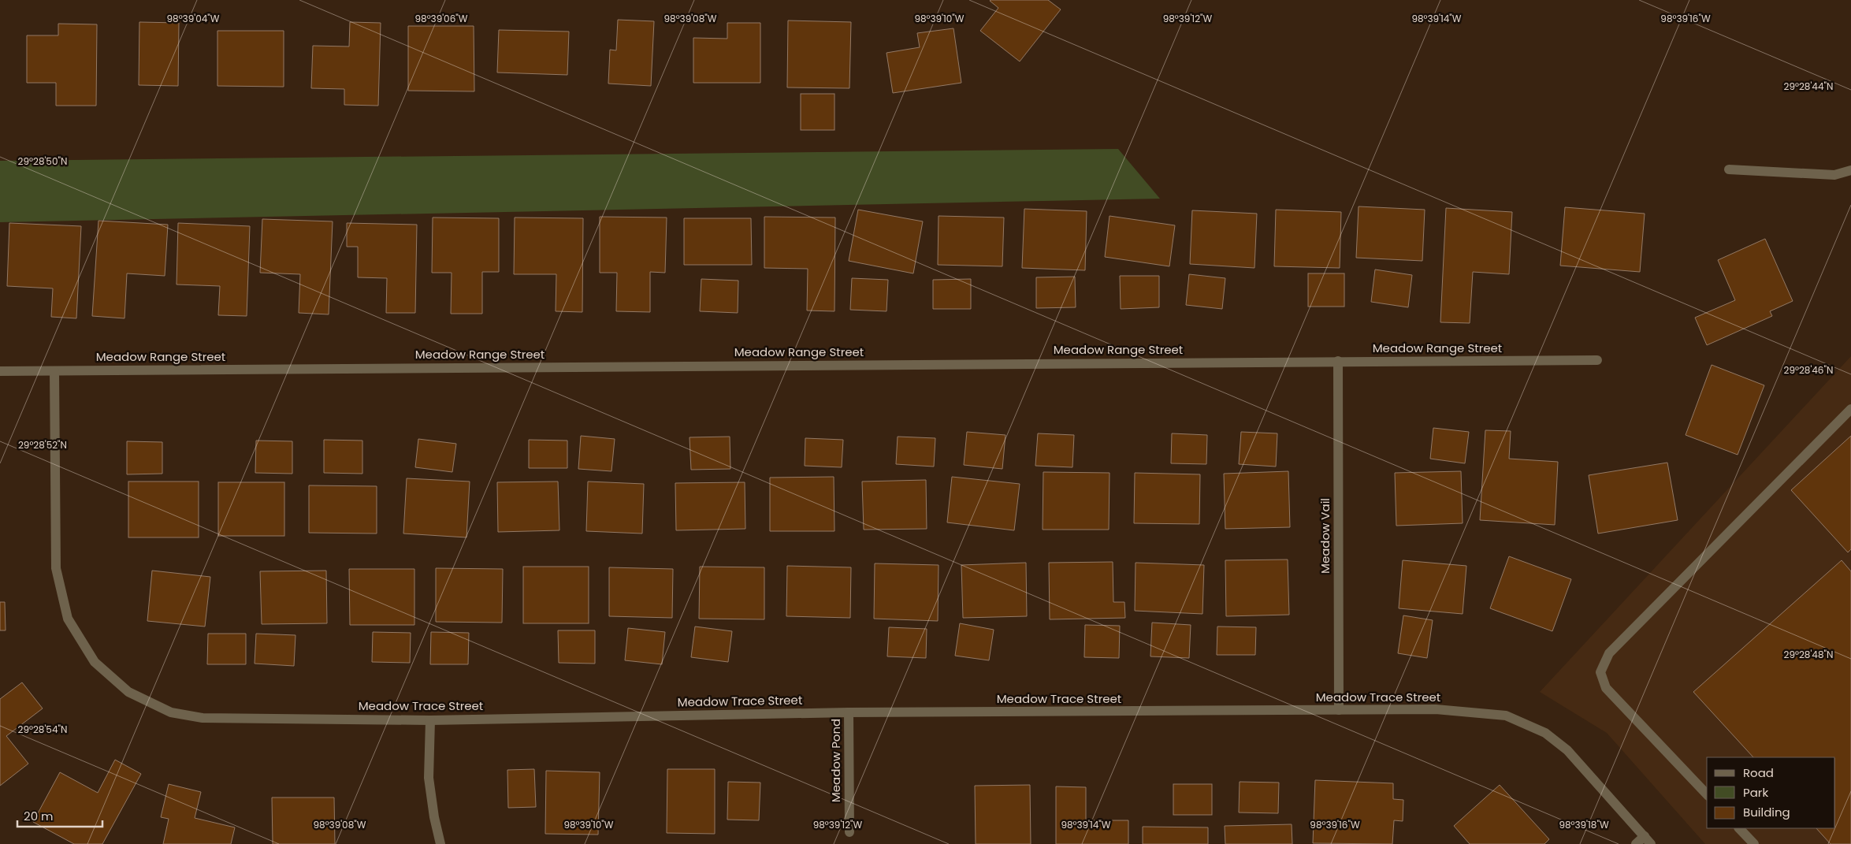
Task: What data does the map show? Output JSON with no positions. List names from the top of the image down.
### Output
{
  "streets": {
    "street": [
      "Meadow Range Street",
      "Meadow Vail",
      "Meadow Trace Street",
      "Meadow Pond"
    ]
  },
  "crossings": [
    ["Meadow Range Street", "Meadow Vail"],
    ["Meadow Range Street", "Meadow Trace Street"],
    ["Meadow Vail", "Meadow Trace Street"],
    ["Meadow Trace Street", "Meadow Pond"]
  ],
  "legend": ["Road", "Park", "Building"],
  "scale_bar": "20 m",
  "coordinates": [
    "98°39'06\"W",
    "98°39'12\"W",
    "98°39'14\"W",
    "98°39'16\"W",
    "98°39'04\"W",
    "98°39'08\"W",
    "98°39'10\"W",
    "29°28'44\"N",
    "29°28'50\"N",
    "29°28'46\"N",
    "29°28'52\"N",
    "29°28'48\"N",
    "29°28'54\"N",
    "98°39'18\"W"
  ]
}
